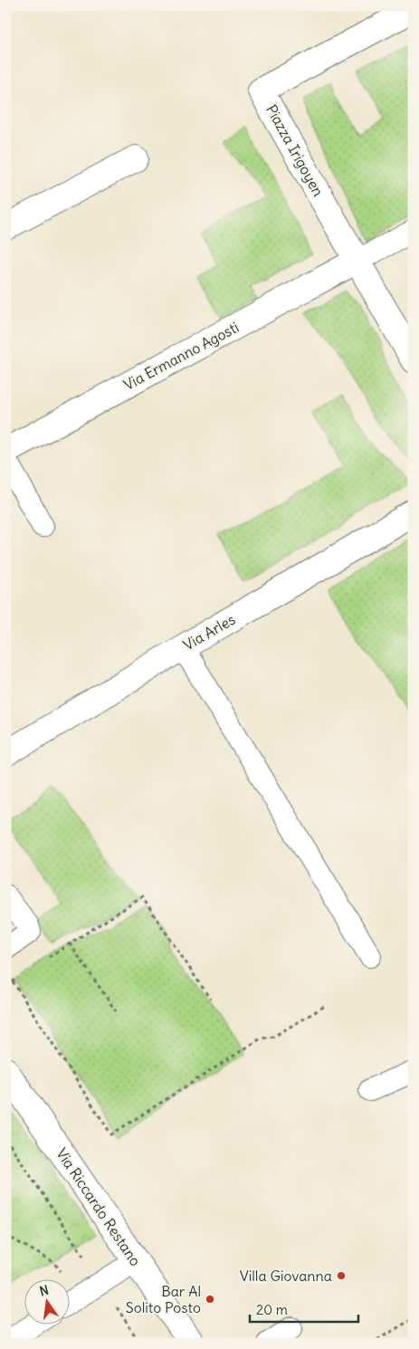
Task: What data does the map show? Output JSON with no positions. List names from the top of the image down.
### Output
{
  "streets": {
    "street": [
      "Piazza Irigoyen",
      "Via Ermanno Agosti",
      "Via Arles",
      "Via Riccardo Restano"
    ]
  },
  "crossings": [
    ["Piazza Irigoyen", "Via Ermanno Agosti"]
  ],
  "places": ["Villa Giovanna", "Bar Al Solito Posto"],
  "scale_bar": "20 m",
  "north": "top"
}
